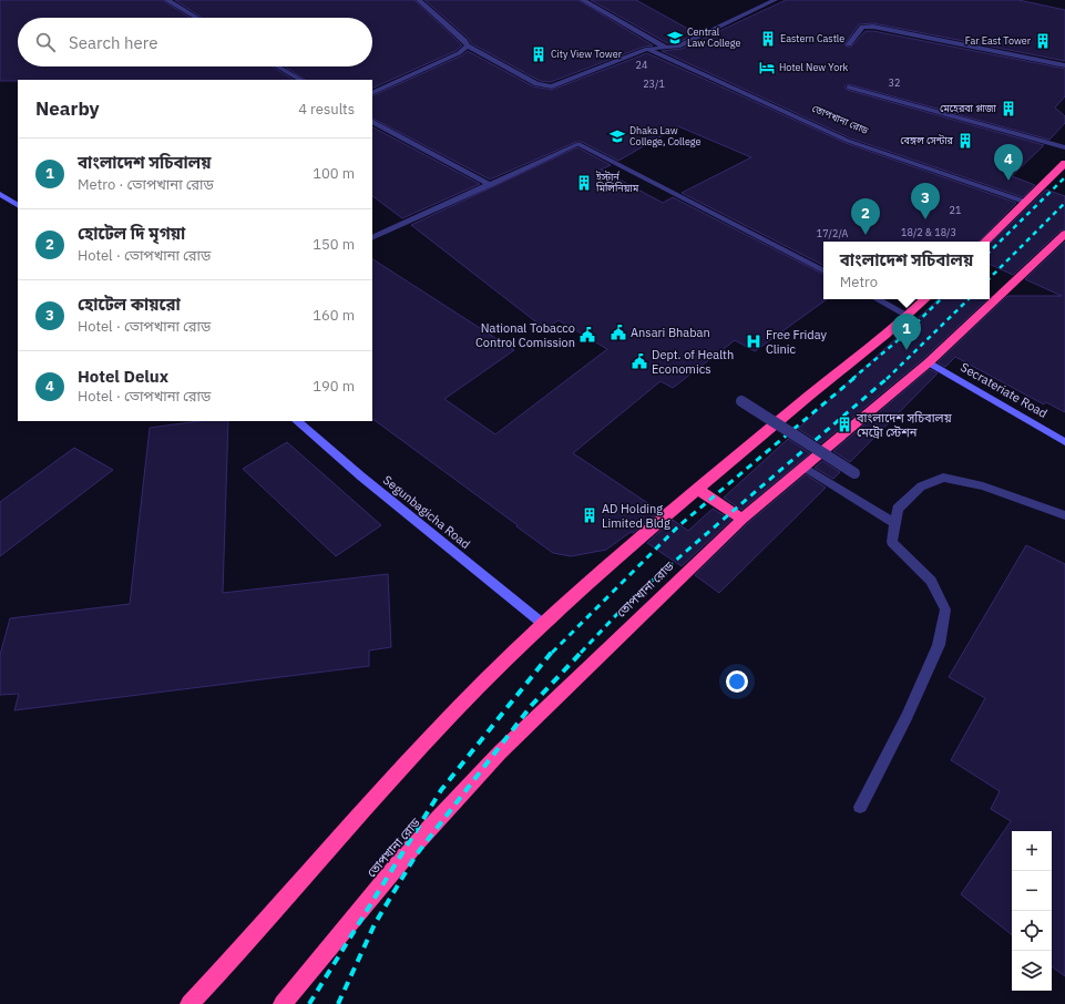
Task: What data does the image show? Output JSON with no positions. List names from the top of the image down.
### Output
{
  "streets": {
    "highway": ["তোপখানা রোড"],
    "street": ["Secrateriate Road", "Segunbagicha Road"]
  },
  "crossings": [
    ["তোপখানা রোড", "Secrateriate Road"]
  ],
  "places": {
    "school or university": ["Central Law College", "Dhaka Law College, College"],
    "building": [
      "Eastern Castle",
      "Far East Tower",
      "City View Tower",
      "মেহেরবা প্লাজা",
      "বেঙ্গল সেন্টার",
      "ইস্টার্ন মিলিনিয়াম",
      "বাংলাদেশ সচিবালয় মেট্রো স্টেশন",
      "AD Holding Limited Bldg"
    ],
    "hotel": ["Hotel New York"],
    "public building": ["Ansari Bhaban", "National Tobacco Control Comission", "Dept. of Health Economics"],
    "hospital": ["Free Friday Clinic"]
  },
  "house_numbers": [
    "24",
    "32",
    "23/1",
    "21",
    "18/2 & 18/3",
    "17/2/A"
  ],
  "page": {
    "search": "Search here",
    "heading": ["Nearby", "4 results"],
    "list": [
      {
        "mark": "1",
        "name": "বাংলাদেশ সচিবালয়",
        "note": "Metro · তোপখানা রোড",
        "value": "100 m"
      },
      {
        "mark": "2",
        "name": "হোটেল দি মৃগয়া",
        "note": "Hotel · তোপখানা রোড",
        "value": "150 m"
      },
      {
        "mark": "3",
        "name": "হোটেল কায়রো",
        "note": "Hotel · তোপখানা রোড",
        "value": "160 m"
      },
      {
        "mark": "4",
        "name": "Hotel Delux",
        "note": "Hotel · তোপখানা রোড",
        "value": "190 m"
      }
    ],
    "pins": [
      "4",
      "3",
      "2",
      "1"
    ],
    "popup": ["বাংলাদেশ সচিবালয়", "Metro"],
    "map_buttons": ["+", "−"]
  }
}
